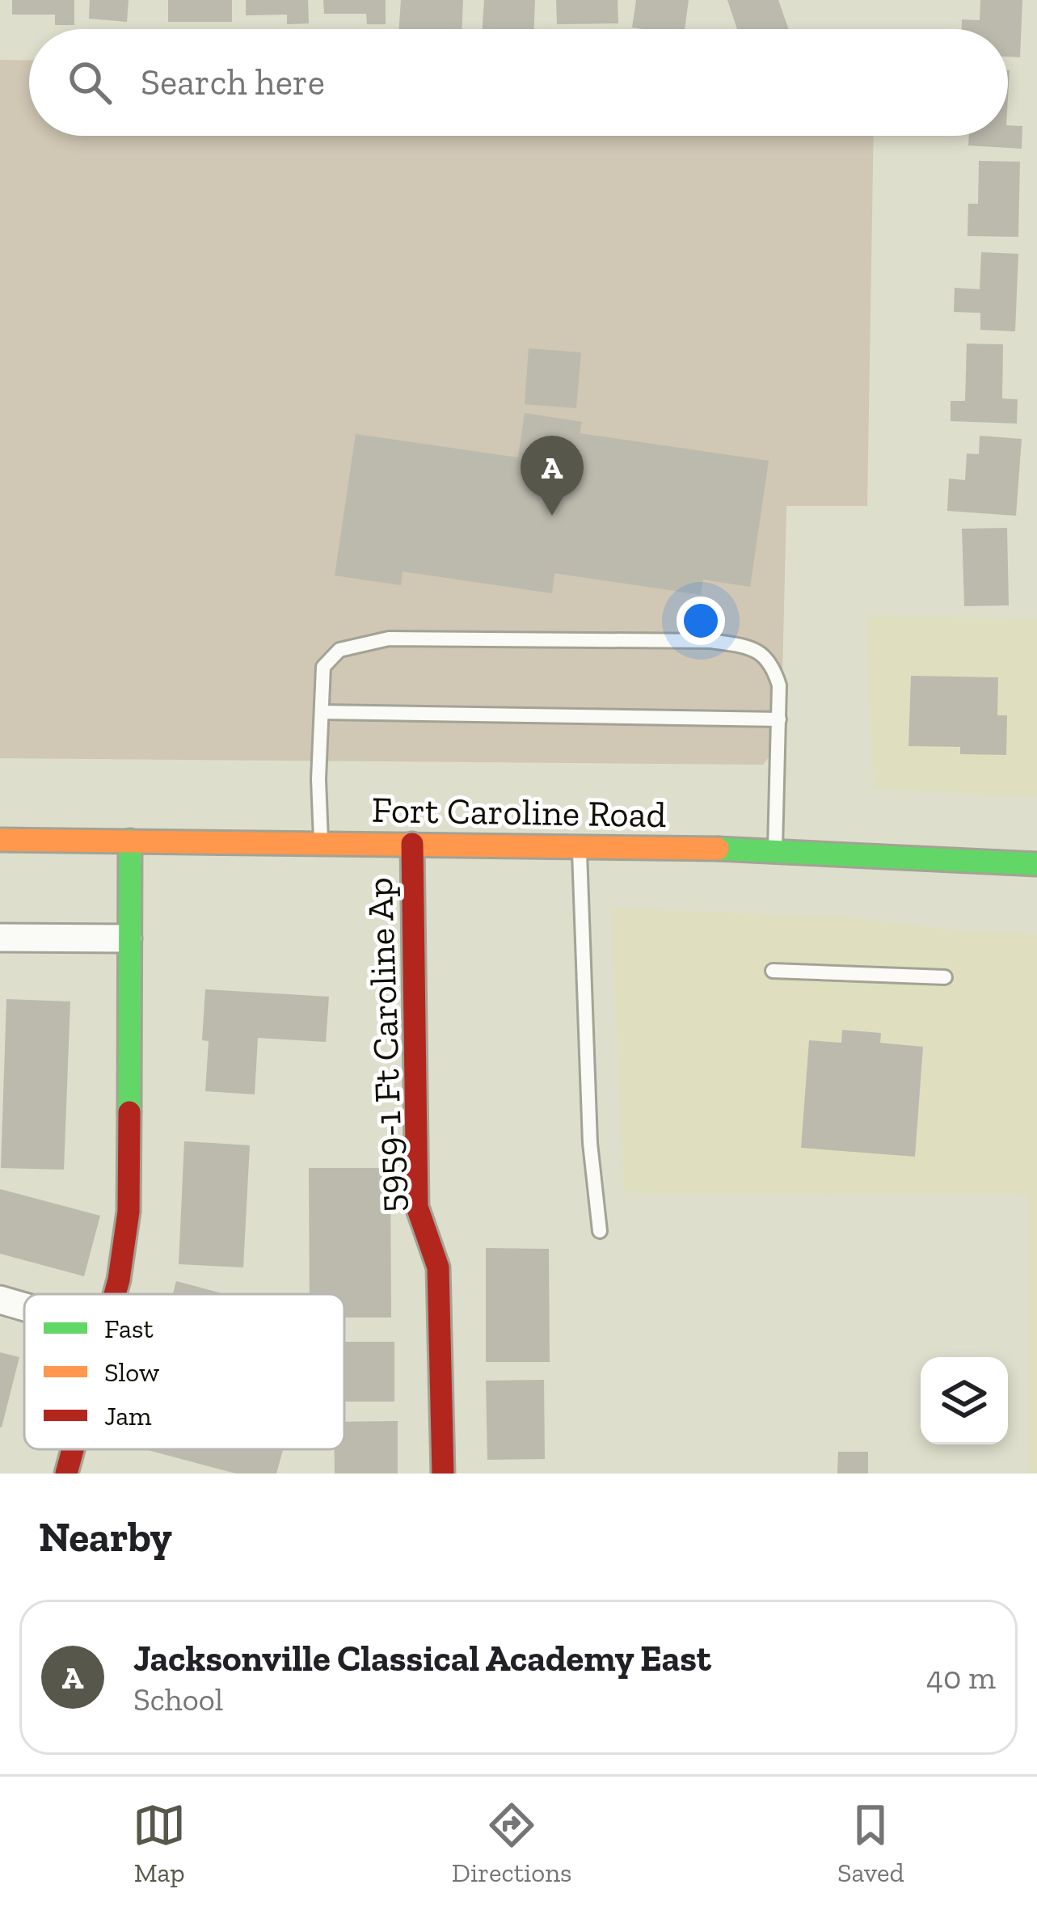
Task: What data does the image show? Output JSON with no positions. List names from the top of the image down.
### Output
{
  "streets": {
    "street": ["Fort Caroline Road", "5959-1 Ft Caroline Ap"]
  },
  "crossings": [
    ["Fort Caroline Road", "5959-1 Ft Caroline Ap"]
  ],
  "legend": ["Fast", "Slow", "Jam"],
  "page": {
    "search": "Search here",
    "pins": "A",
    "heading": "Nearby",
    "list": [
      {
        "mark": "A",
        "name": "Jacksonville Classical Academy East",
        "note": "School",
        "value": "40 m"
      }
    ],
    "nav": ["Map", "Directions", "Saved"]
  }
}
